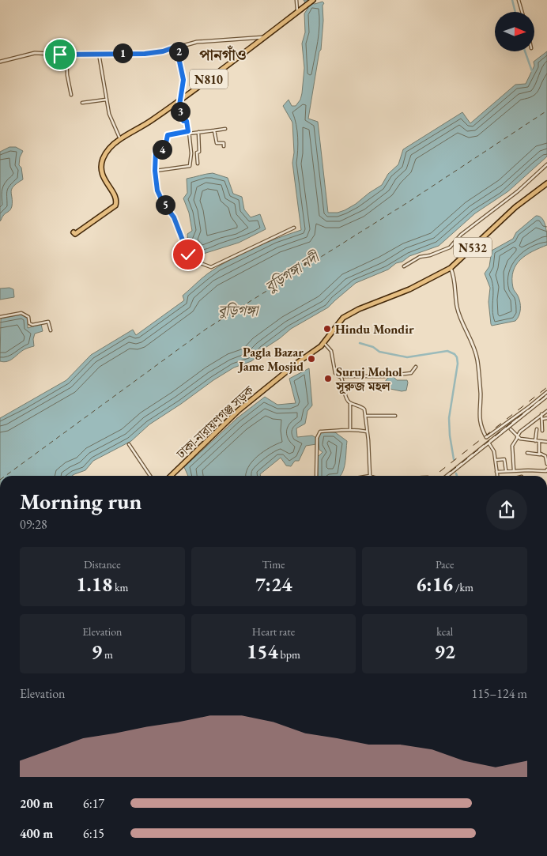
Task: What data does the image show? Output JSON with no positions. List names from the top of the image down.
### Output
{
  "streets": {
    "highway": ["N810", "N532", "ঢাকা-নারায়ণগঞ্জ সড়ক"]
  },
  "crossings": [
    ["N532", "ঢাকা-নারায়ণগঞ্জ সড়ক"]
  ],
  "districts": ["পানগাঁও"],
  "water": ["বুড়িগঙ্গা নদী", "বুড়িগঙ্গা"],
  "places": ["Hindu Mondir", "Pagla Bazar Jame Mosjid", "Suruj Mohol সূরুজ মহল"],
  "north": "right",
  "page": {
    "pins": [
      "2",
      "1",
      "3",
      "4",
      "5"
    ],
    "heading": ["Morning run", "09:28"],
    "stats": [
      ["Distance", "1.18 km"],
      ["Time", "7:24"],
      ["Pace", "6:16 /km"],
      ["Elevation", "9 m"],
      ["Heart rate", "154 bpm"],
      ["kcal", "92"]
    ],
    "chart": ["Elevation", "115–124 m"],
    "list": [
      {
        "name": "200 m",
        "note": "6:17"
      },
      {
        "name": "400 m",
        "note": "6:15"
      }
    ]
  }
}
